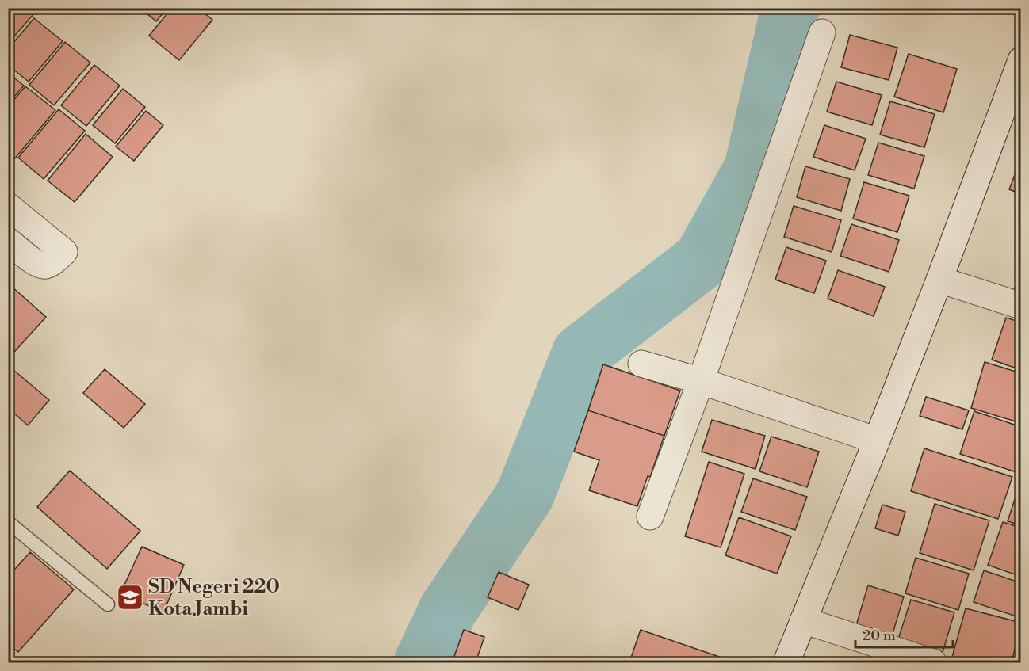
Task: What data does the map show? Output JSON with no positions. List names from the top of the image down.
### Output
{
  "places": {
    "school or university": ["SD Negeri 220 Kota Jambi"]
  },
  "scale_bar": "20 m"
}
